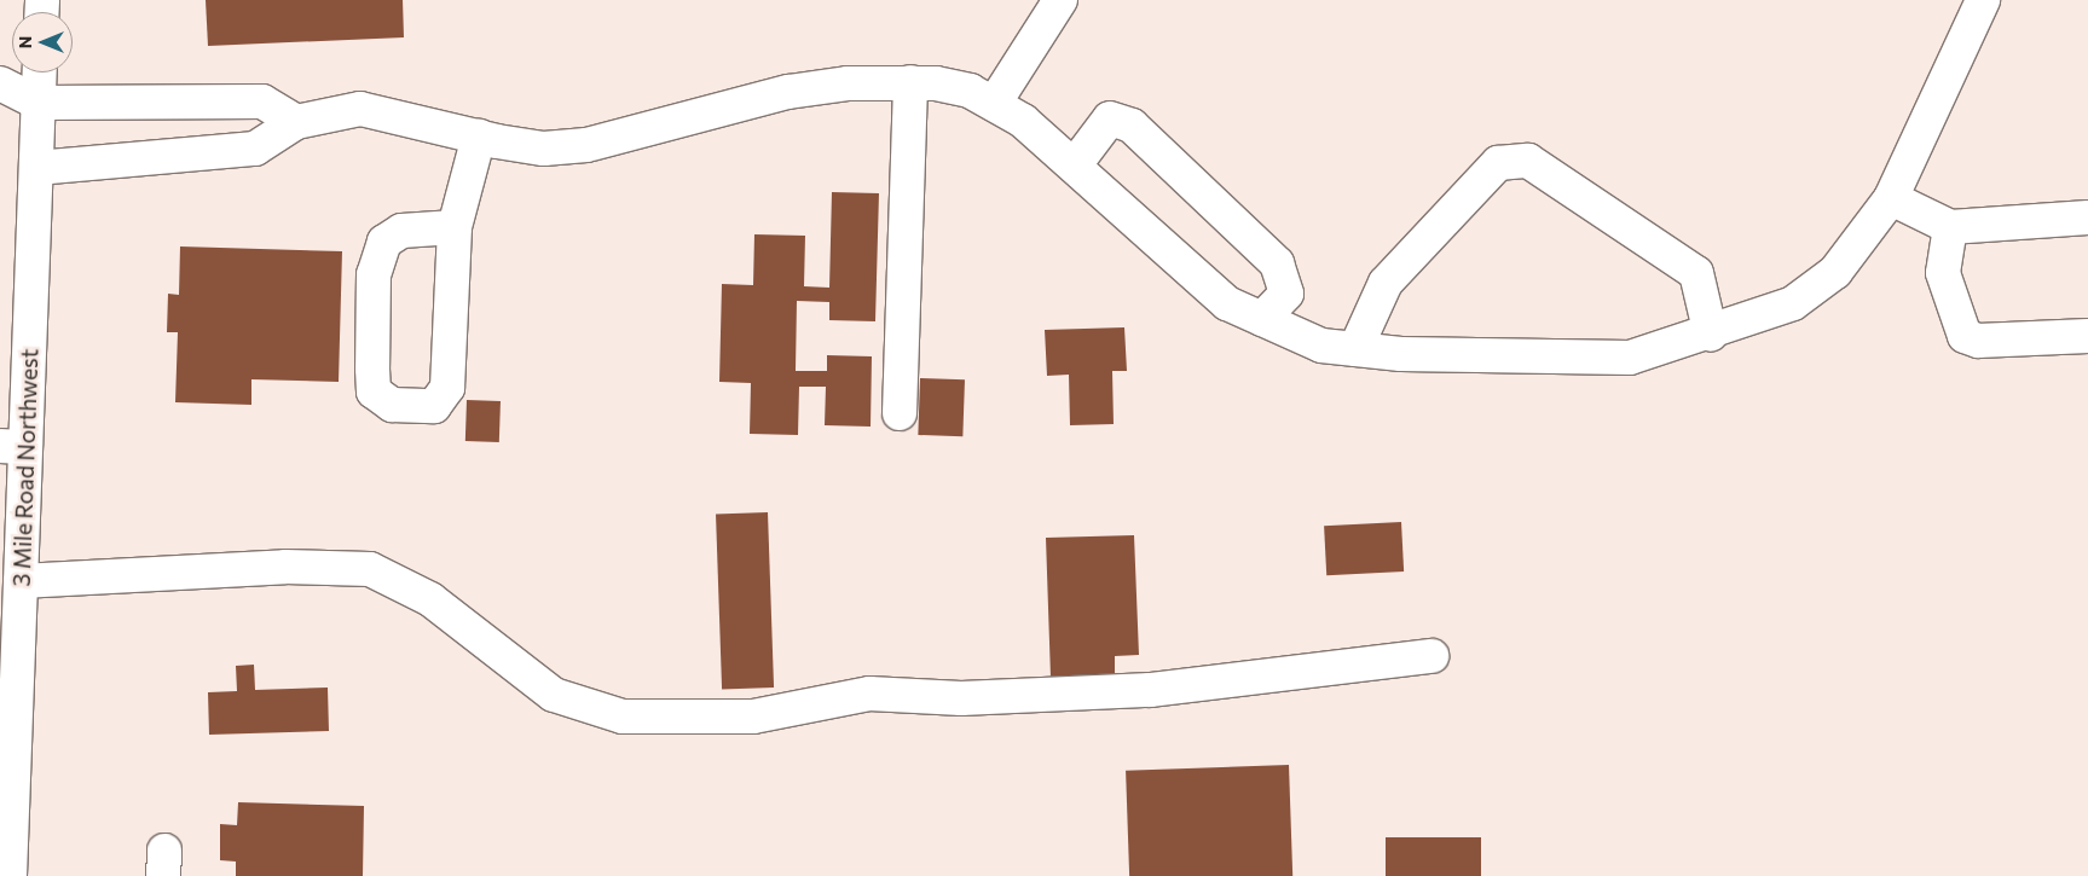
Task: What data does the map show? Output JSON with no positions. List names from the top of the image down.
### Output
{
  "streets": {
    "street": ["3 Mile Road Northwest"]
  },
  "north": "left"
}
